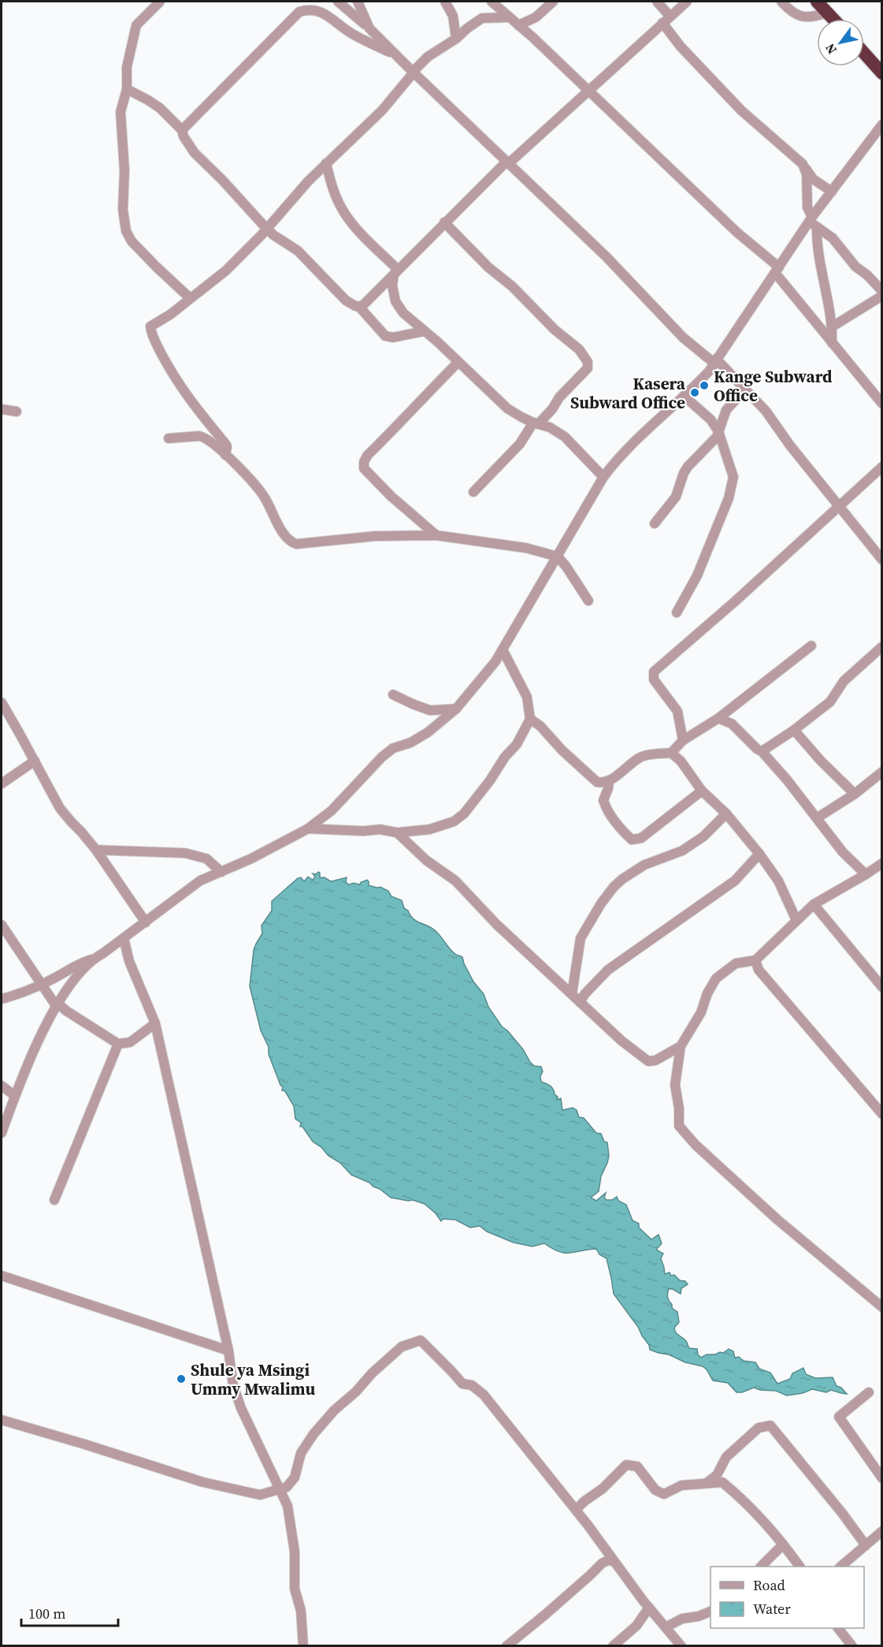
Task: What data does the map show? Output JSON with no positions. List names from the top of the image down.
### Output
{
  "places": ["Kange Subward Office", "Kasera Subward Office", "Shule ya Msingi Ummy Mwalimu"],
  "legend": ["Road", "Water"],
  "scale_bar": "100 m",
  "north": "bottom left"
}
